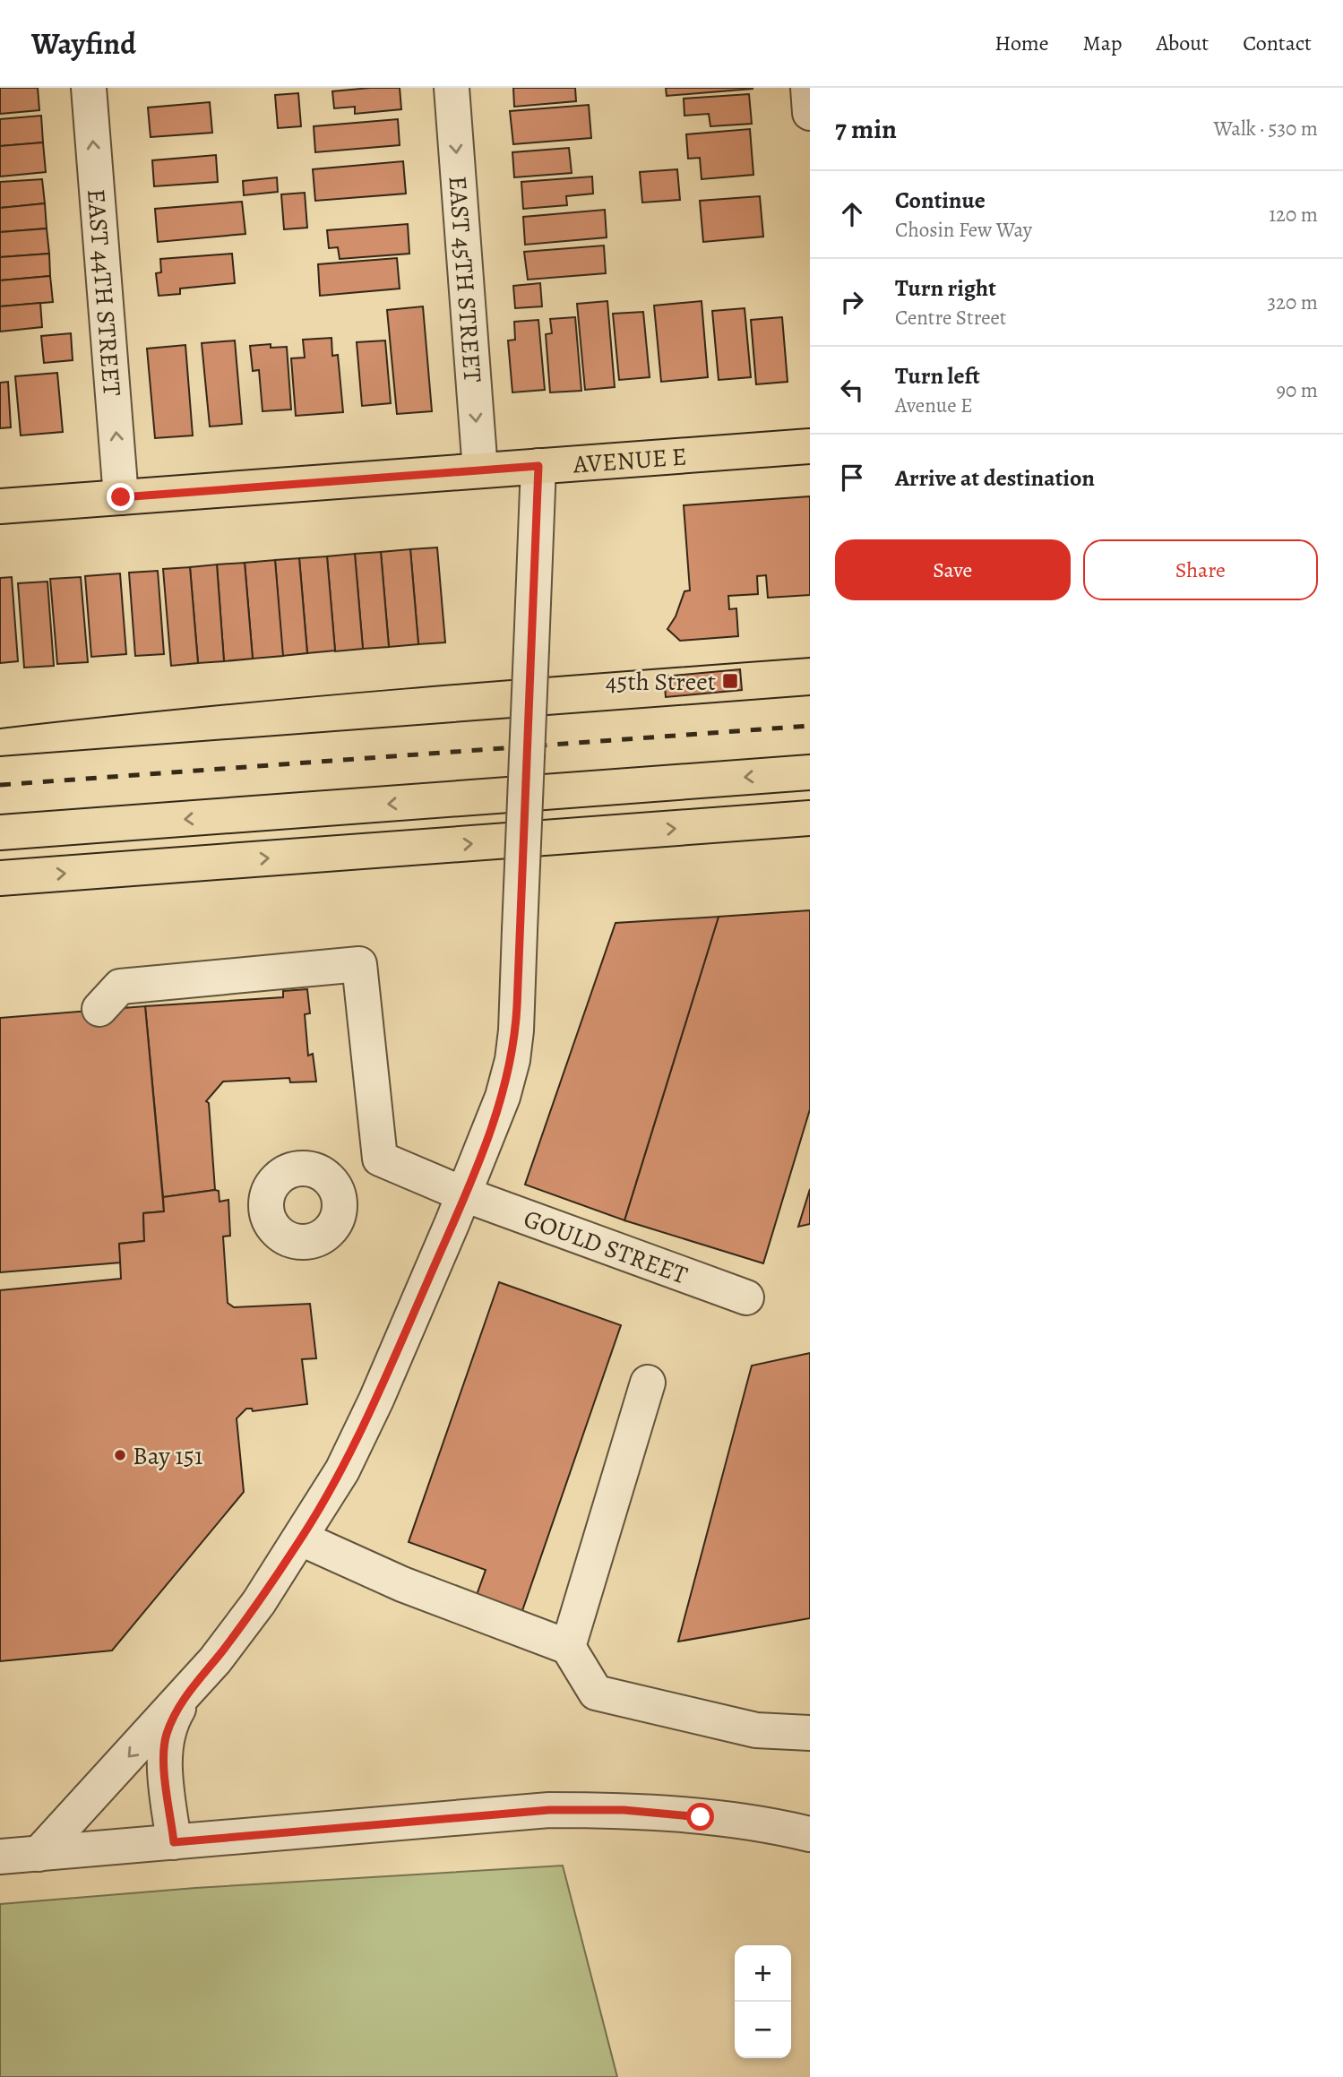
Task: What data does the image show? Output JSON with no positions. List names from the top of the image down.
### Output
{
  "streets": {
    "main road": ["AVENUE E"],
    "street": ["EAST 45TH STREET", "EAST 44TH STREET", "GOULD STREET"]
  },
  "crossings": [
    ["EAST 45TH STREET", "AVENUE E"],
    ["EAST 44TH STREET", "AVENUE E"]
  ],
  "one_way": ["EAST 45TH STREET", "EAST 44TH STREET"],
  "places": {
    "transit": ["45th Street"],
    "other": ["Bay 151"]
  },
  "page": {
    "header": "Wayfind",
    "nav": [
      "Home",
      "Map",
      "About",
      "Contact"
    ],
    "heading": ["7 min", "Walk · 530 m"],
    "list": [
      ["Continue", "Chosin Few Way", "120 m"],
      ["Turn right", "Centre Street", "320 m"],
      ["Turn left", "Avenue E", "90 m"],
      "Arrive at destination"
    ],
    "buttons": ["Save", "Share"],
    "map_buttons": ["+", "−"]
  }
}
